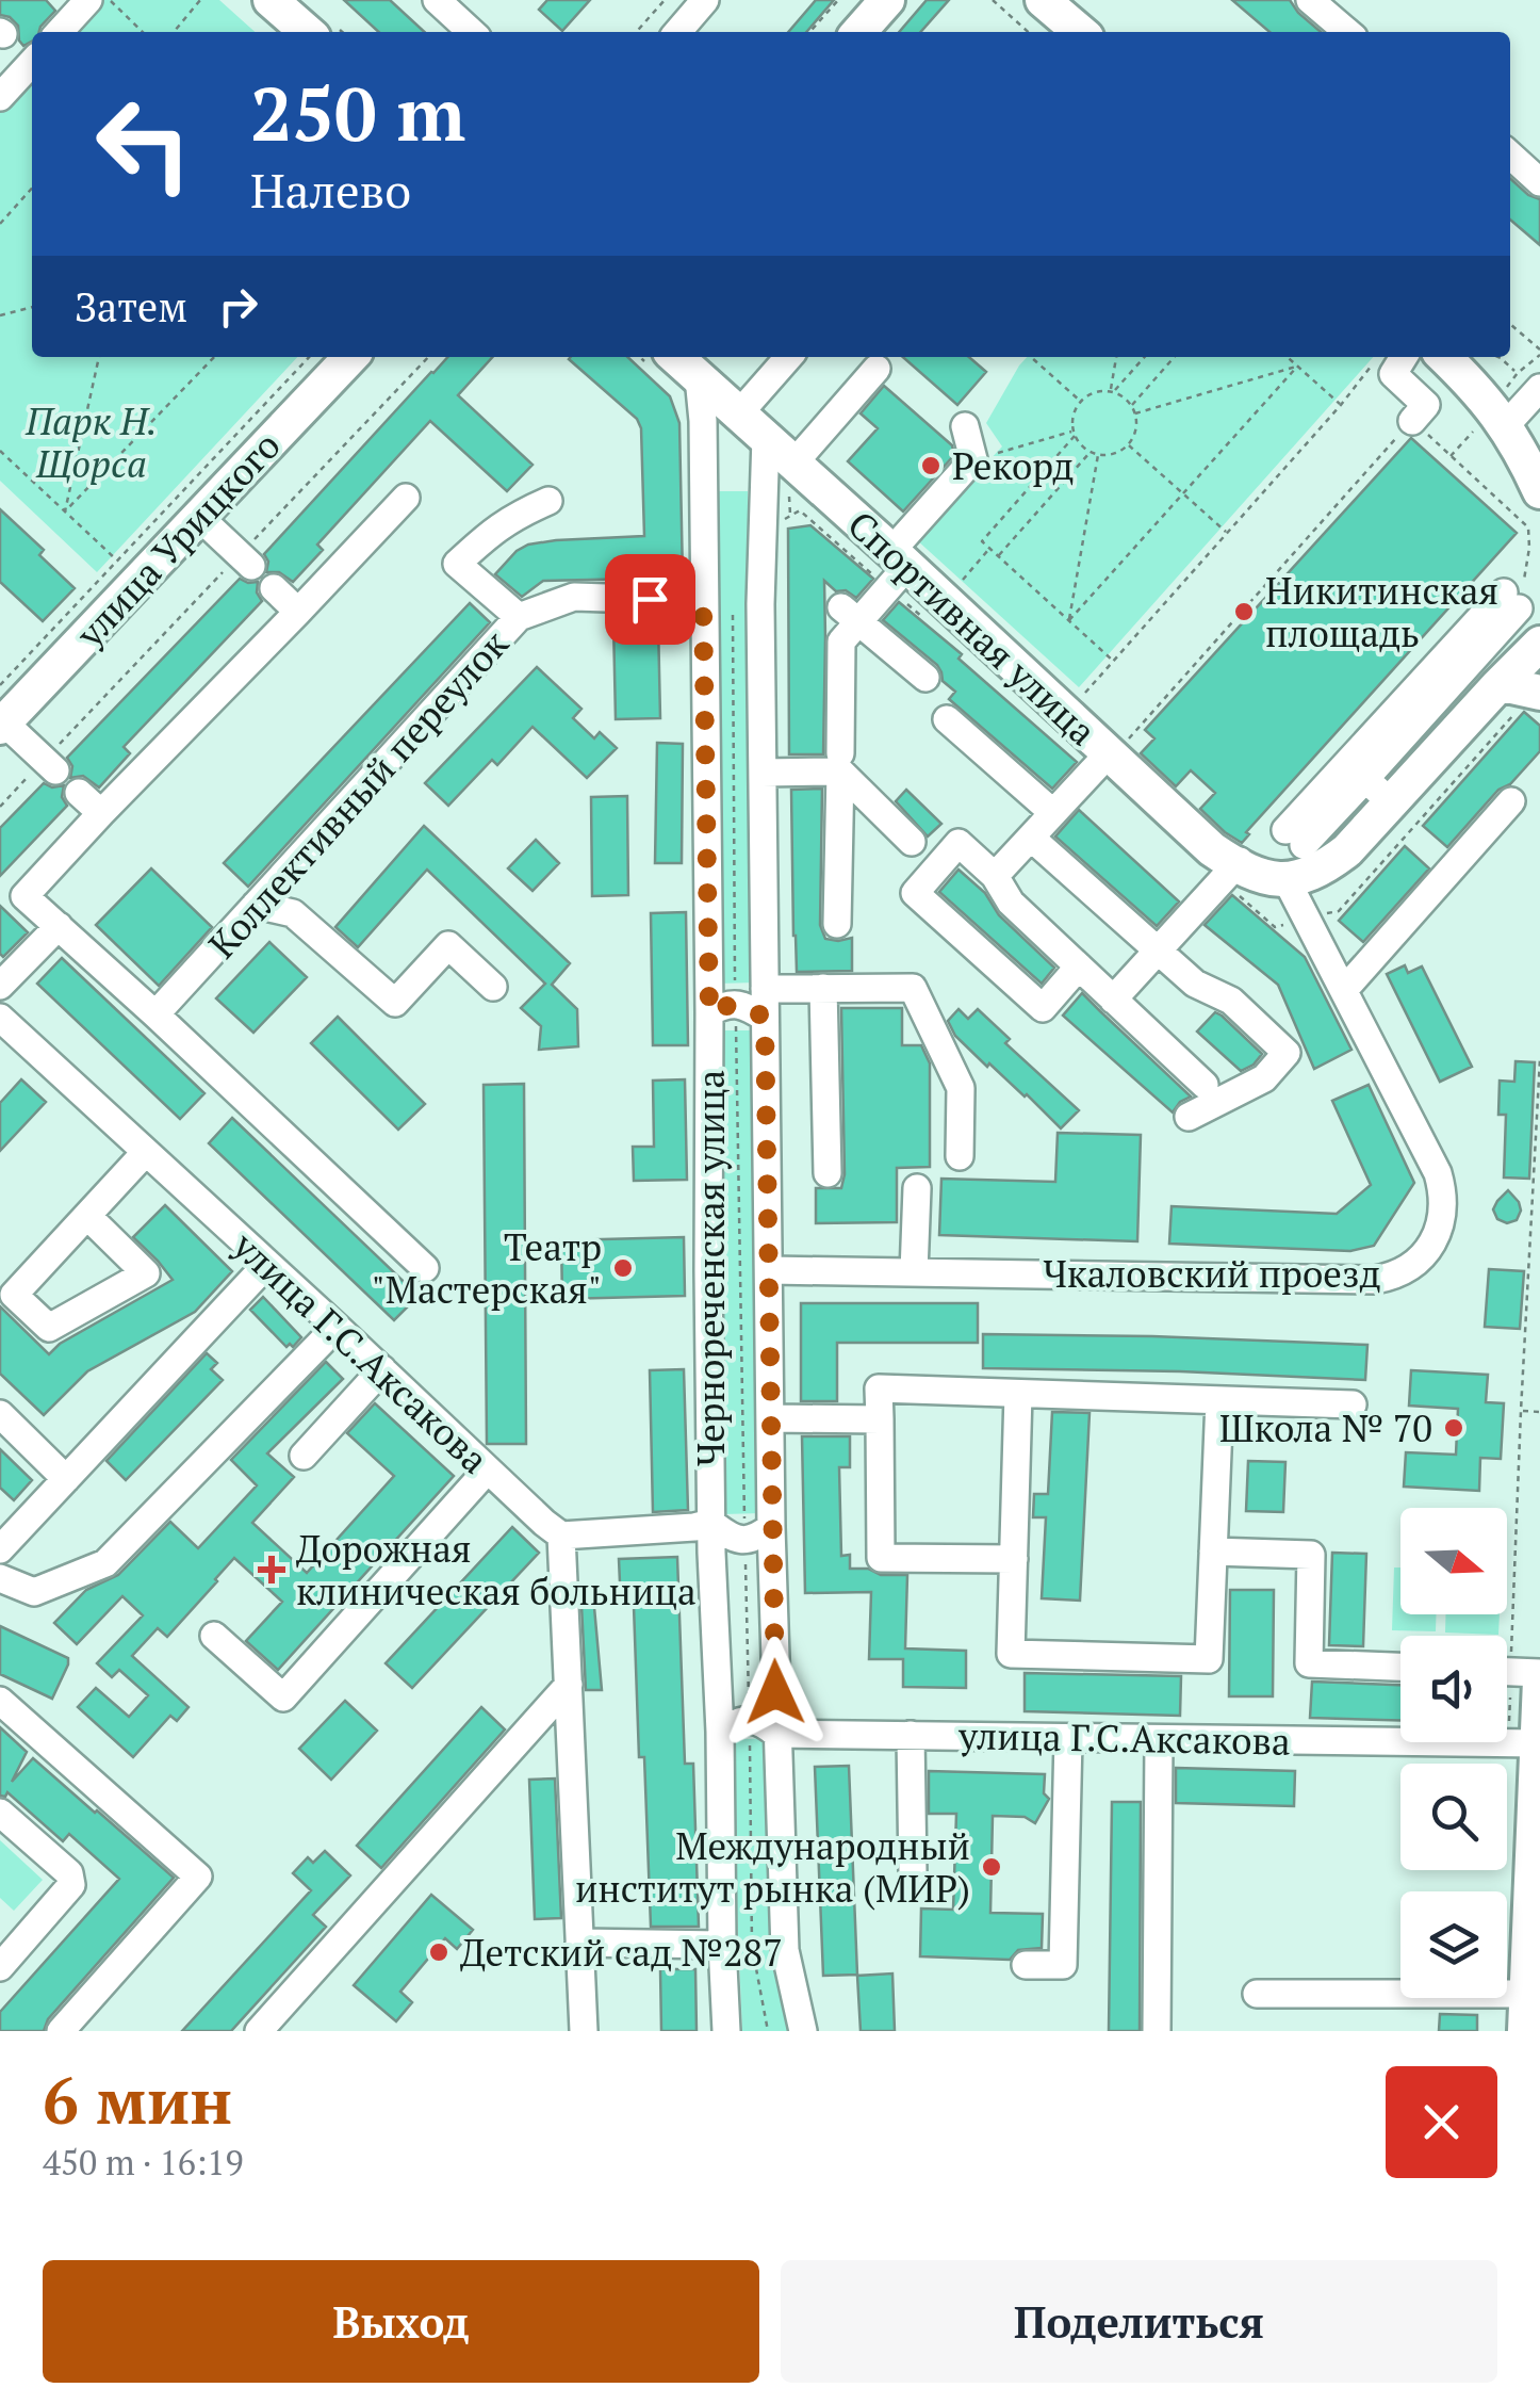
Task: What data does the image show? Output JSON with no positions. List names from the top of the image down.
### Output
{
  "streets": {
    "main road": ["улица Урицкого", "Спортивная улица"],
    "street": [
      "Коллективный переулок",
      "Чернореченская улица",
      "Чкаловский проезд",
      "улица Г.С.Аксакова"
    ]
  },
  "crossings": [
    ["Спортивная улица", "Чернореченская улица"],
    ["Спортивная улица", "Чкаловский проезд"],
    ["Коллективный переулок", "Чернореченская улица"],
    ["Чернореченская улица", "Чкаловский проезд"],
    ["Чернореченская улица", "улица Г.С.Аксакова"]
  ],
  "parks": ["Парк Н. Щорса"],
  "places": {
    "other": [
      "Рекорд",
      "Никитинская площадь",
      "Театр \"Мастерская\"",
      "Школа № 70",
      "Международный институт рынка (МИР)",
      "Детский сад №287"
    ],
    "health": ["Дорожная клиническая больница"]
  },
  "north": "right",
  "page": {
    "turn": ["250 m", "Налево"],
    "then": "Затем",
    "heading": ["6 мин", "450 m · 16:19"],
    "buttons": ["Выход", "Поделиться"]
  }
}
